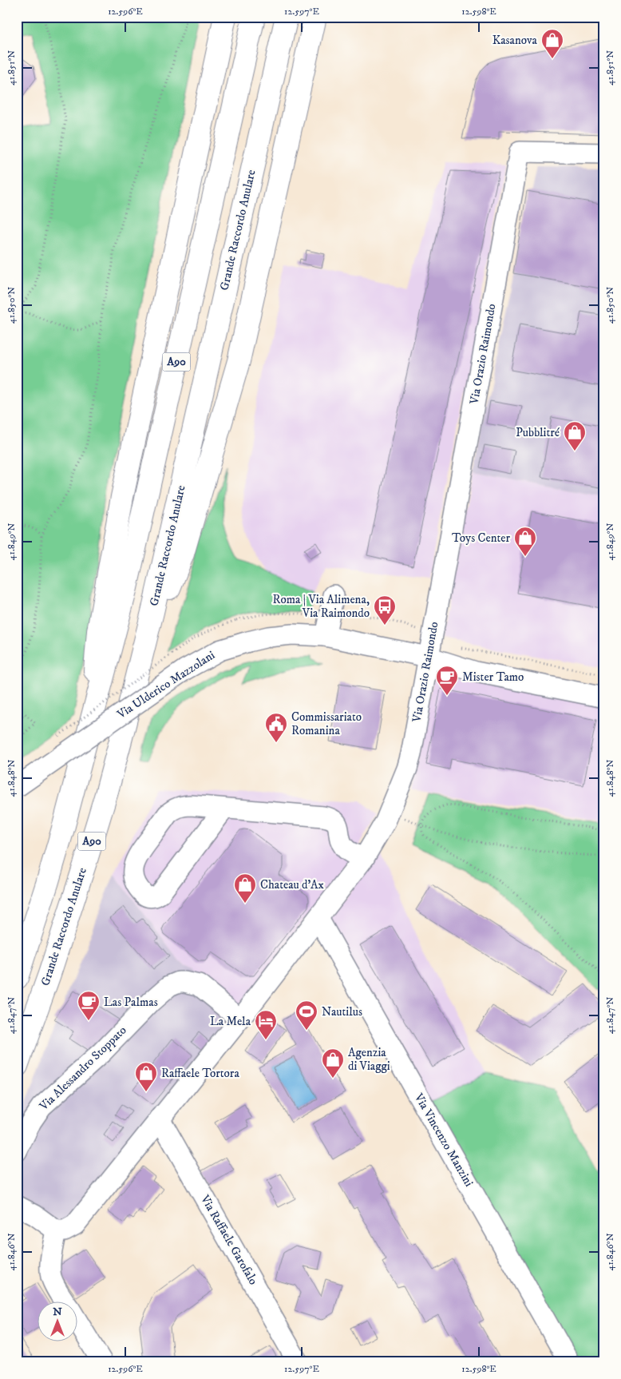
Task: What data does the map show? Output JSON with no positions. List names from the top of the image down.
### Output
{
  "streets": {
    "highway": ["Grande Raccordo Anulare", "A90"],
    "street": [
      "Via Orazio Raimondo",
      "Via Ulderico Mazzolani",
      "Via Alessandro Stoppato",
      "Via Vincenzo Manzini",
      "Via Raffaele Garofalo"
    ]
  },
  "crossings": [
    ["Via Orazio Raimondo", "Via Ulderico Mazzolani"],
    ["Via Orazio Raimondo", "Via Alessandro Stoppato"],
    ["Via Orazio Raimondo", "Via Vincenzo Manzini"],
    ["Via Orazio Raimondo", "Via Raffaele Garofalo"]
  ],
  "places": {
    "shop": [
      "Kasanova",
      "Pubblitré",
      "Toys Center",
      "Chateau d'Ax",
      "Agenzia di Viaggi",
      "Raffaele Tortora"
    ],
    "bus stop": ["Roma | Via Alimena, Via Raimondo"],
    "cafe": ["Mister Tamo", "Las Palmas"],
    "public building": ["Commissariato Romanina"],
    "sports": ["Nautilus"],
    "hotel": ["La Mela"]
  },
  "north": "top",
  "coordinates": [
    "12.596°E",
    "12.597°E",
    "12.598°E",
    "41.851°N",
    "41.850°N",
    "41.849°N",
    "41.848°N",
    "41.847°N",
    "41.846°N"
  ]
}
